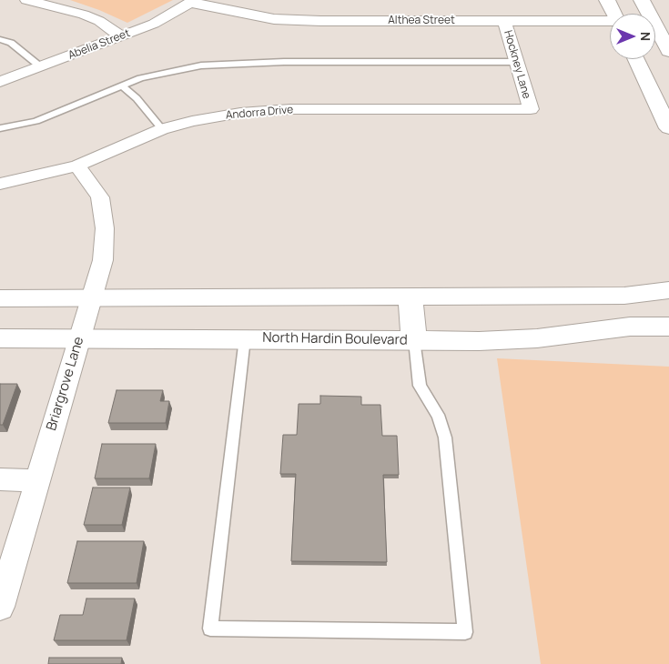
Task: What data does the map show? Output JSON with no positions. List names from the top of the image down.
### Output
{
  "streets": {
    "main road": ["North Hardin Boulevard"],
    "street": [
      "Althea Street",
      "Abelia Street",
      "Hockney Lane",
      "Andorra Drive",
      "Briargrove Lane"
    ]
  },
  "crossings": [
    ["Althea Street", "Abelia Street"],
    ["Althea Street", "Hockney Lane"],
    ["Hockney Lane", "Andorra Drive"],
    ["Andorra Drive", "Briargrove Lane"],
    ["North Hardin Boulevard", "Briargrove Lane"]
  ],
  "north": "right"
}
